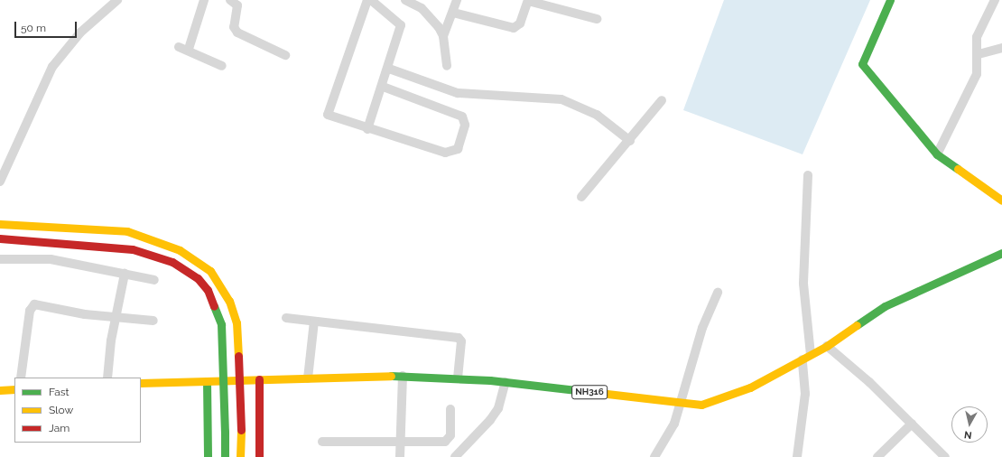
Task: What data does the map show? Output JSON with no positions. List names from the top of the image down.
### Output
{
  "streets": {
    "main road": ["NH316"]
  },
  "legend": ["Fast", "Slow", "Jam"],
  "scale_bar": "50 m",
  "north": "bottom"
}
